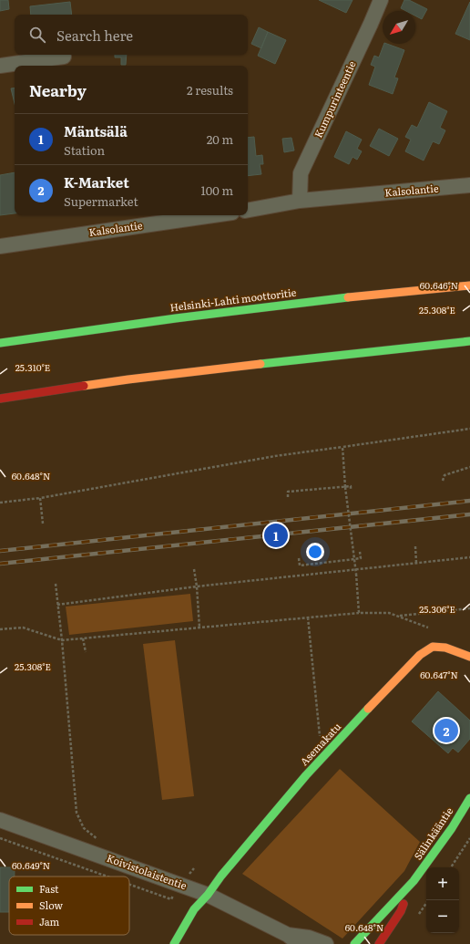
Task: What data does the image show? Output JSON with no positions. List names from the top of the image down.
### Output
{
  "streets": {
    "main road": ["Helsinki-Lahti moottoritie", "Asemakatu", "Sälinkääntie"],
    "street": ["Kumpurinteentie", "Kalsolantie", "Koivistolaistentie"]
  },
  "crossings": [
    ["Kumpurinteentie", "Kalsolantie"],
    ["Asemakatu", "Koivistolaistentie"]
  ],
  "legend": ["Fast", "Slow", "Jam"],
  "north": "bottom left",
  "page": {
    "search": "Search here",
    "heading": ["Nearby", "2 results"],
    "list": [
      {
        "mark": "1",
        "name": "Mäntsälä",
        "note": "Station",
        "value": "20 m"
      },
      {
        "mark": "2",
        "name": "K-Market",
        "note": "Supermarket",
        "value": "100 m"
      }
    ],
    "pins": ["1", "2"],
    "map_buttons": ["+", "−"]
  },
  "coordinates": [
    "60.646°N",
    "25.308°E",
    "25.310°E",
    "60.648°N",
    "25.306°E",
    "60.647°N",
    "60.649°N"
  ]
}
